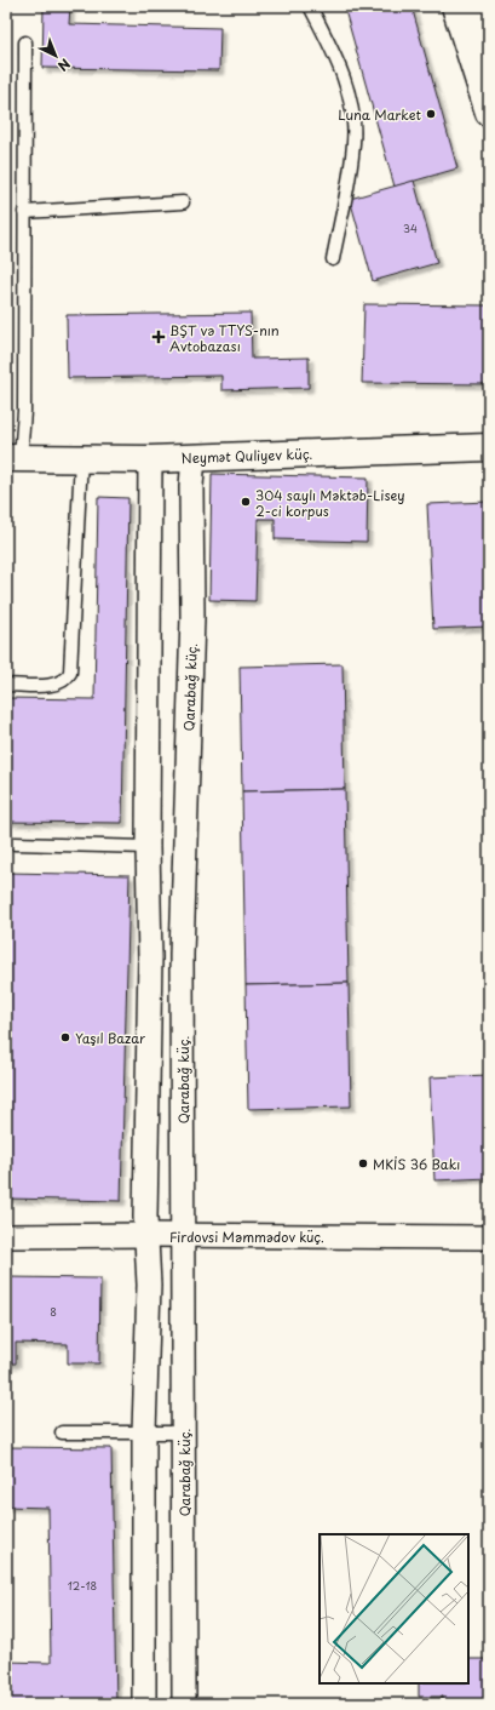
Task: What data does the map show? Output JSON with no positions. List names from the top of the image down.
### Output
{
  "streets": {
    "main road": ["Neymət Quliyev küç."],
    "street": ["Qarabağ küç.", "Firdovsi Məmmədov küç."]
  },
  "crossings": [
    ["Neymət Quliyev küç.", "Qarabağ küç."],
    ["Qarabağ küç.", "Firdovsi Məmmədov küç."]
  ],
  "places": {
    "other": [
      "Luna Market",
      "304 saylı Məktəb-Lisey 2-ci korpus",
      "Yaşıl Bazar",
      "MKİS 36 Bakı"
    ],
    "health": ["BŞT və TTYS-nın Avtobazası"]
  },
  "house_numbers": ["34", "8", "12-18"],
  "north": "bottom right"
}
